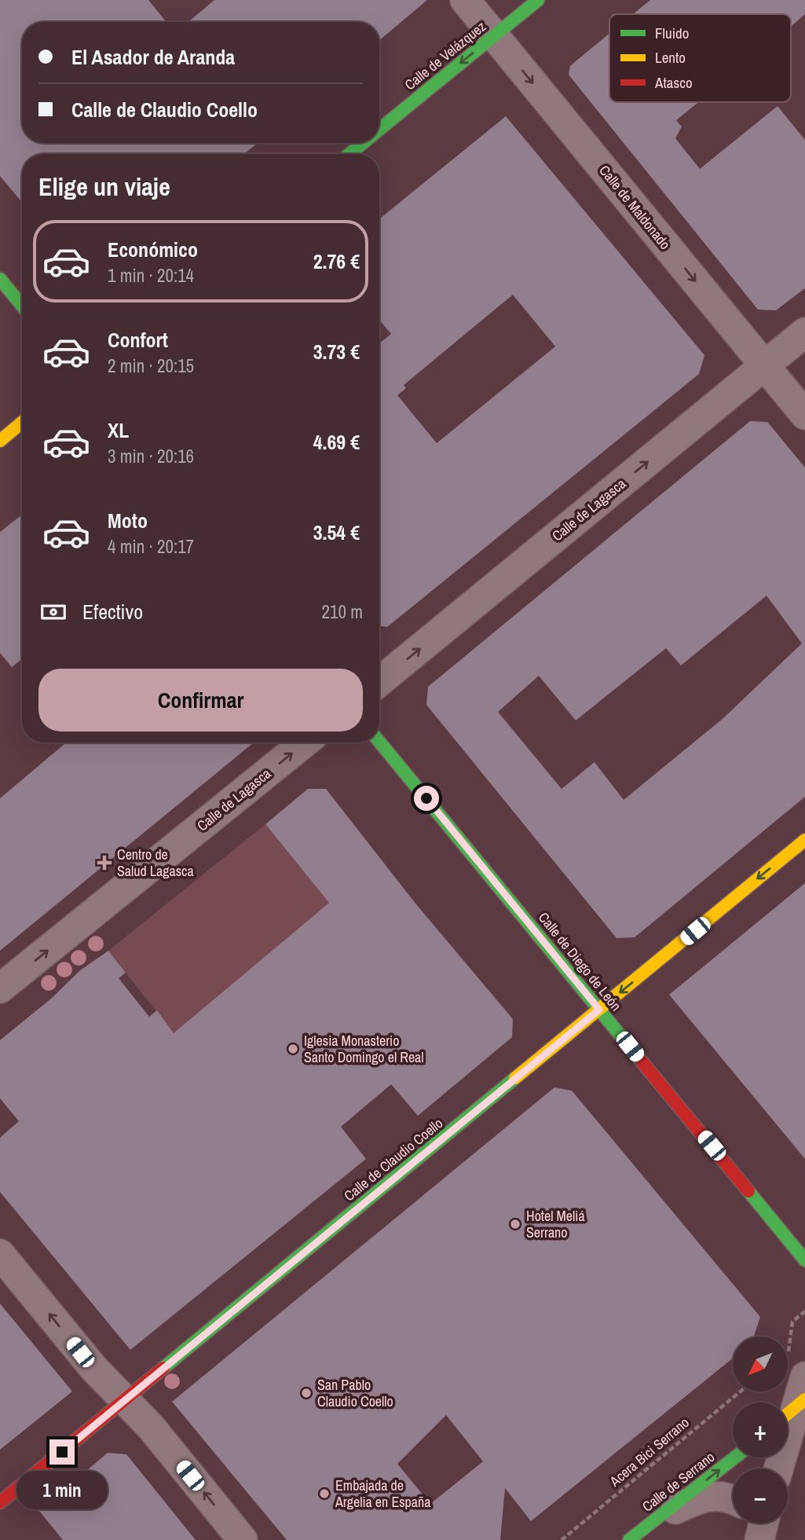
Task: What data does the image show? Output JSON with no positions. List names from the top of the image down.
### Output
{
  "streets": {
    "street": [
      "Calle de Velázquez",
      "Calle de Maldonado",
      "Calle de Lagasca",
      "Calle de Diego de León",
      "Calle de Claudio Coello",
      "Calle de Serrano"
    ],
    "path": ["Acera Bici Serrano"]
  },
  "crossings": [
    ["Calle de Velázquez", "Calle de Maldonado"],
    ["Calle de Maldonado", "Calle de Lagasca"],
    ["Calle de Diego de León", "Calle de Claudio Coello"]
  ],
  "one_way": [
    "Calle de Velázquez",
    "Calle de Maldonado",
    "Calle de Lagasca",
    "Calle de Serrano"
  ],
  "places": {
    "health": ["Centro de Salud Lagasca"],
    "other": [
      "Iglesia Monasterio Santo Domingo el Real",
      "Hotel Meliá Serrano",
      "San Pablo Claudio Coello",
      "Embajada de Argelia en España"
    ]
  },
  "legend": ["Fluido", "Lento", "Atasco"],
  "north": "bottom left",
  "page": {
    "banner": ["El Asador de Aranda", "Calle de Claudio Coello"],
    "heading": "Elige un viaje",
    "list": [
      {
        "name": "Económico",
        "note": "1 min · 20:14",
        "value": "2.76 €"
      },
      {
        "name": "Confort",
        "note": "2 min · 20:15",
        "value": "3.73 €"
      },
      {
        "name": "XL",
        "note": "3 min · 20:16",
        "value": "4.69 €"
      },
      {
        "name": "Moto",
        "note": "4 min · 20:17",
        "value": "3.54 €"
      }
    ],
    "pay": ["Efectivo", "210 m"],
    "buttons": "Confirmar",
    "map_buttons": ["+", "−"],
    "bubble": "1 min"
  }
}
